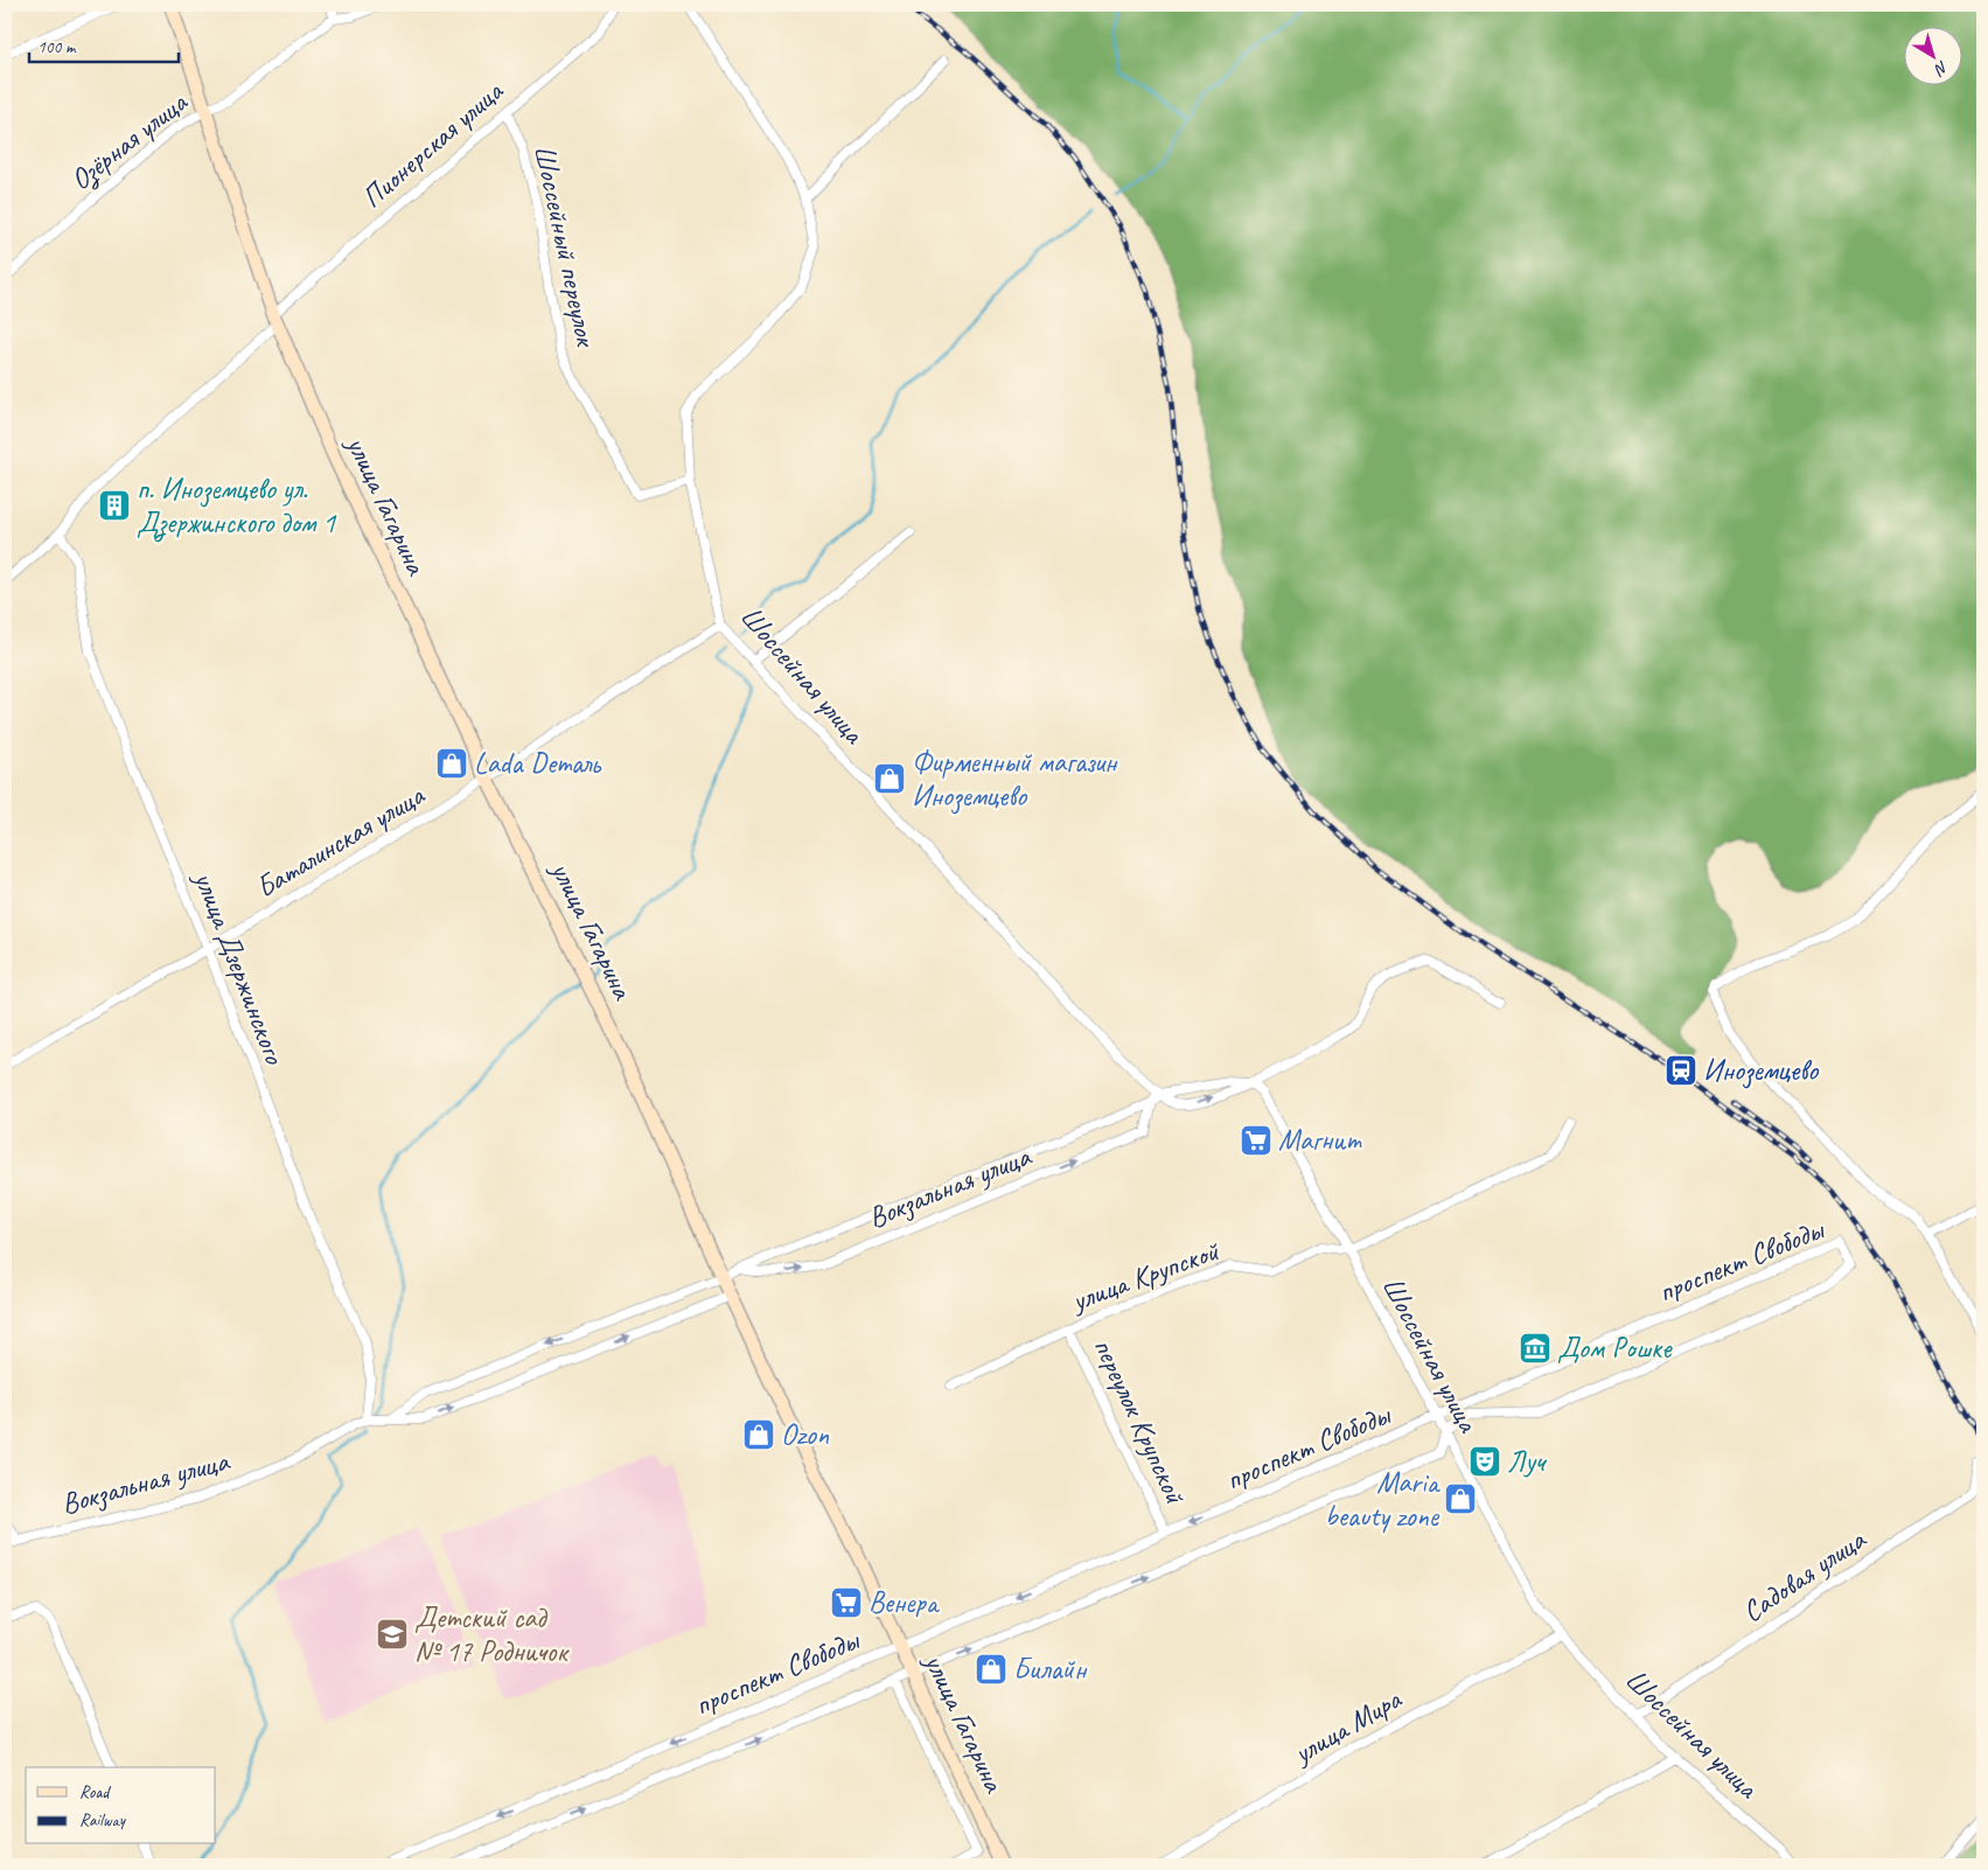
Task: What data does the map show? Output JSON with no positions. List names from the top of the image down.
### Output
{
  "streets": {
    "main road": ["улица Гагарина"],
    "street": [
      "Озёрная улица",
      "Пионерская улица",
      "Шоссейный переулок",
      "Шоссейная улица",
      "Баталинская улица",
      "улица Дзержинского",
      "Вокзальная улица",
      "проспект Свободы",
      "улица Крупской",
      "переулок Крупской",
      "Садовая улица",
      "улица Мира"
    ]
  },
  "crossings": [
    ["Озёрная улица", "улица Гагарина"],
    ["Пионерская улица", "Шоссейный переулок"],
    ["Пионерская улица", "улица Гагарина"],
    ["Пионерская улица", "улица Дзержинского"],
    ["Шоссейный переулок", "Шоссейная улица"],
    ["улица Гагарина", "Баталинская улица"],
    ["улица Гагарина", "Вокзальная улица"],
    ["улица Гагарина", "проспект Свободы"],
    ["Шоссейная улица", "Баталинская улица"],
    ["Шоссейная улица", "Вокзальная улица"],
    ["Шоссейная улица", "проспект Свободы"],
    ["Шоссейная улица", "улица Крупской"],
    ["Шоссейная улица", "Садовая улица"],
    ["Шоссейная улица", "улица Мира"],
    ["Баталинская улица", "улица Дзержинского"],
    ["улица Дзержинского", "Вокзальная улица"],
    ["проспект Свободы", "переулок Крупской"],
    ["улица Крупской", "переулок Крупской"]
  ],
  "places": {
    "building": ["п. Иноземцево ул. Дзержинского дом 1"],
    "shop": [
      "Lada Dеталь",
      "Фирменный магазин Иноземцево",
      "Ozon",
      "Maria beauty zone",
      "Билайн"
    ],
    "station": ["Иноземцево"],
    "supermarket": ["Магнит", "Венера"],
    "museum": ["Дом Рошке"],
    "theatre": ["Луч"],
    "school or university": ["Детский сад № 17 Родничок"]
  },
  "legend": ["Road", "Railway"],
  "scale_bar": "100 m",
  "north": "bottom right"
}
